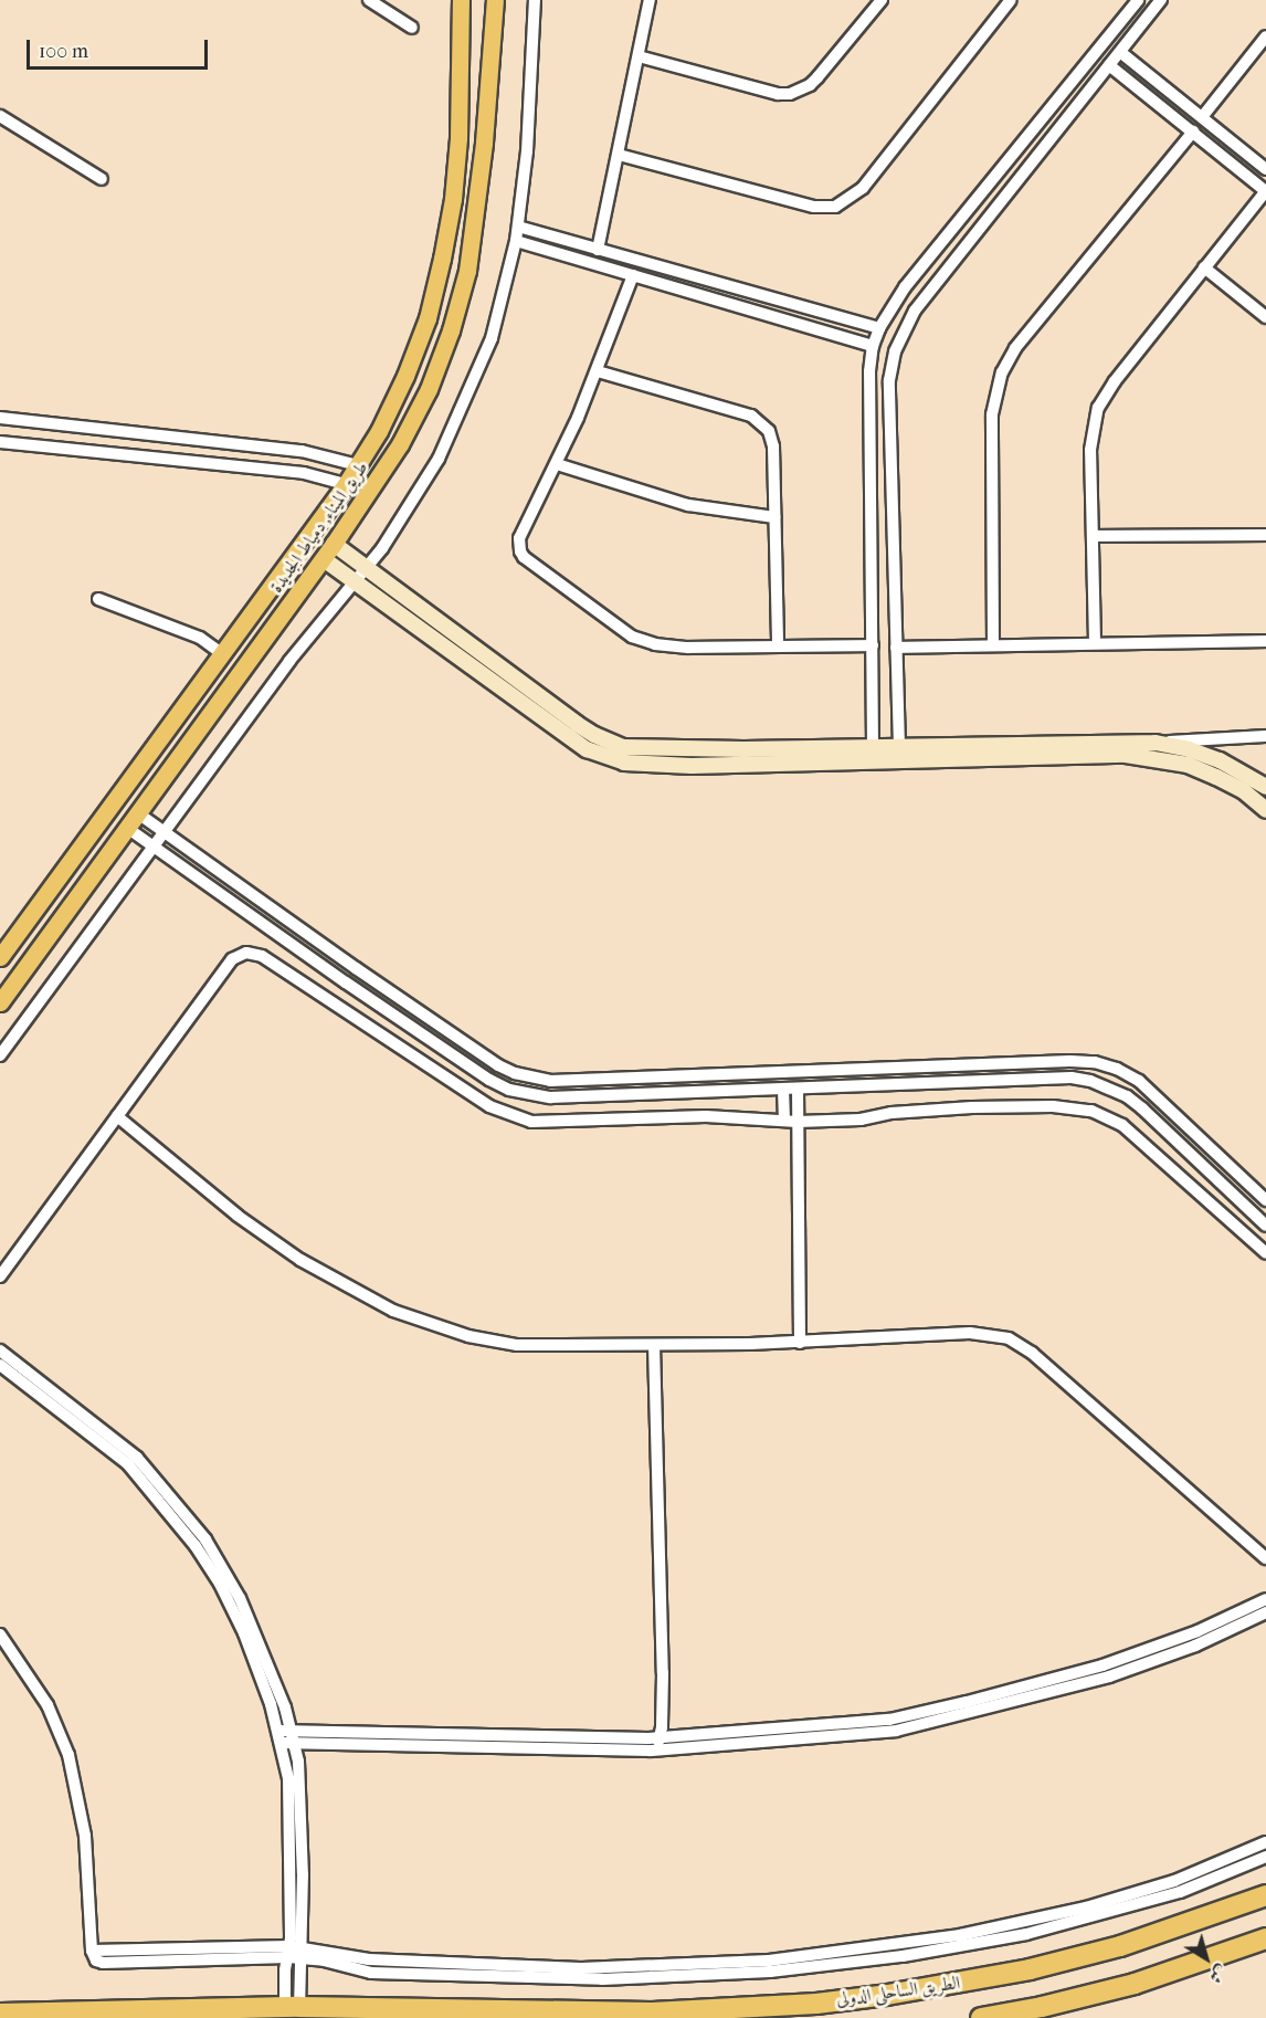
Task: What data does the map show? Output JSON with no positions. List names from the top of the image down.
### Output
{
  "streets": {
    "highway": ["الطريق الساحلى الدولى"],
    "main road": ["طريق الميناء, دمياط الجديدة"]
  },
  "scale_bar": "100 m",
  "north": "bottom right"
}
